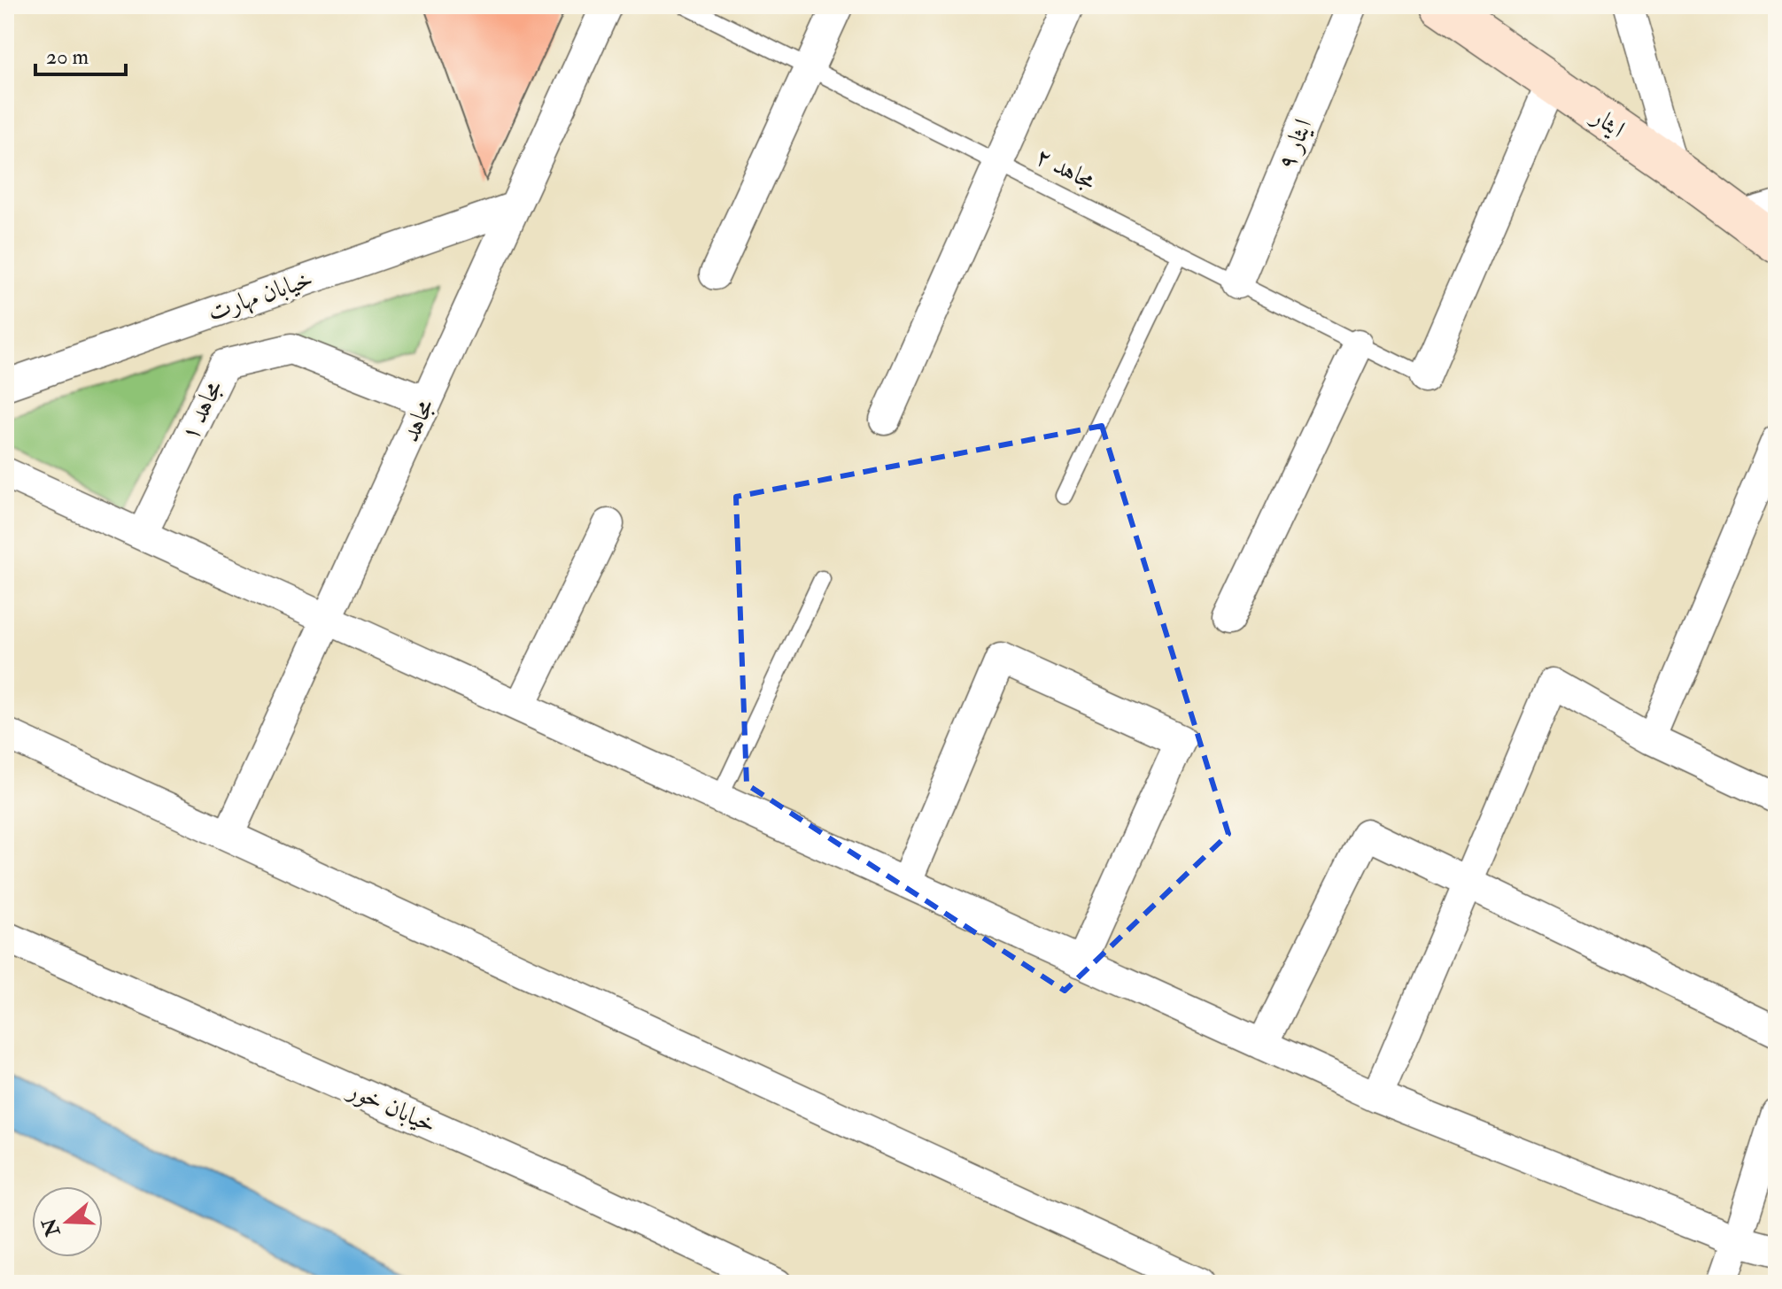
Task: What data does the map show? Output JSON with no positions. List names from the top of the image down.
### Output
{
  "streets": {
    "main road": ["ایثار"],
    "street": [
      "ایثار ۹",
      "خیابان مهارت",
      "مجاهد ۱",
      "مجاهد",
      "خیابان خور"
    ],
    "lane": ["مجاهد ۲"]
  },
  "crossings": [
    ["ایثار ۹", "مجاهد ۲"],
    ["خیابان مهارت", "مجاهد"],
    ["مجاهد ۱", "مجاهد"]
  ],
  "scale_bar": "20 m",
  "north": "left"
}
